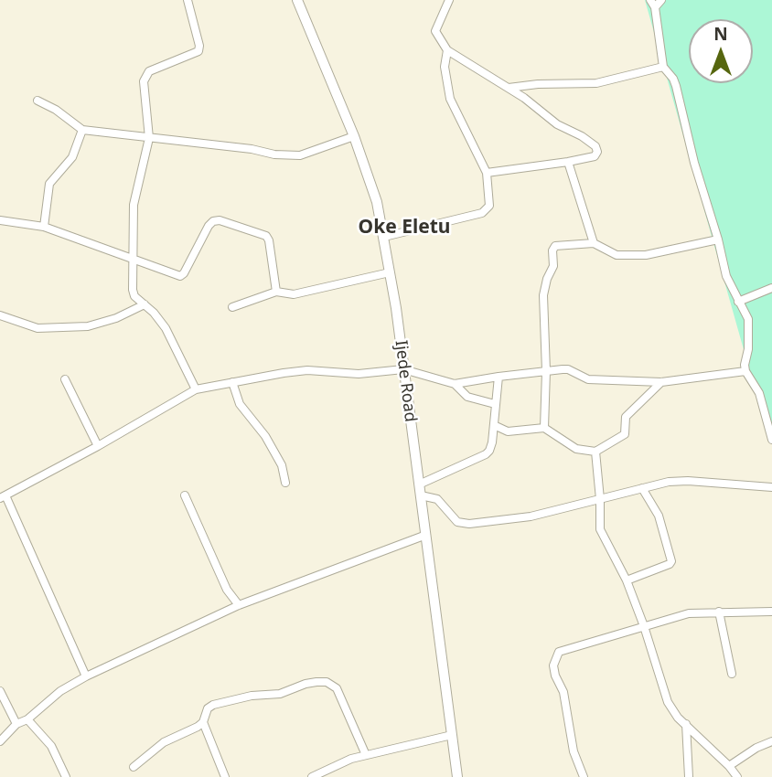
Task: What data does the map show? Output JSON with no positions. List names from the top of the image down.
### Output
{
  "streets": {
    "main road": ["Ijede Road"]
  },
  "districts": ["Oke Eletu"],
  "north": "top"
}
